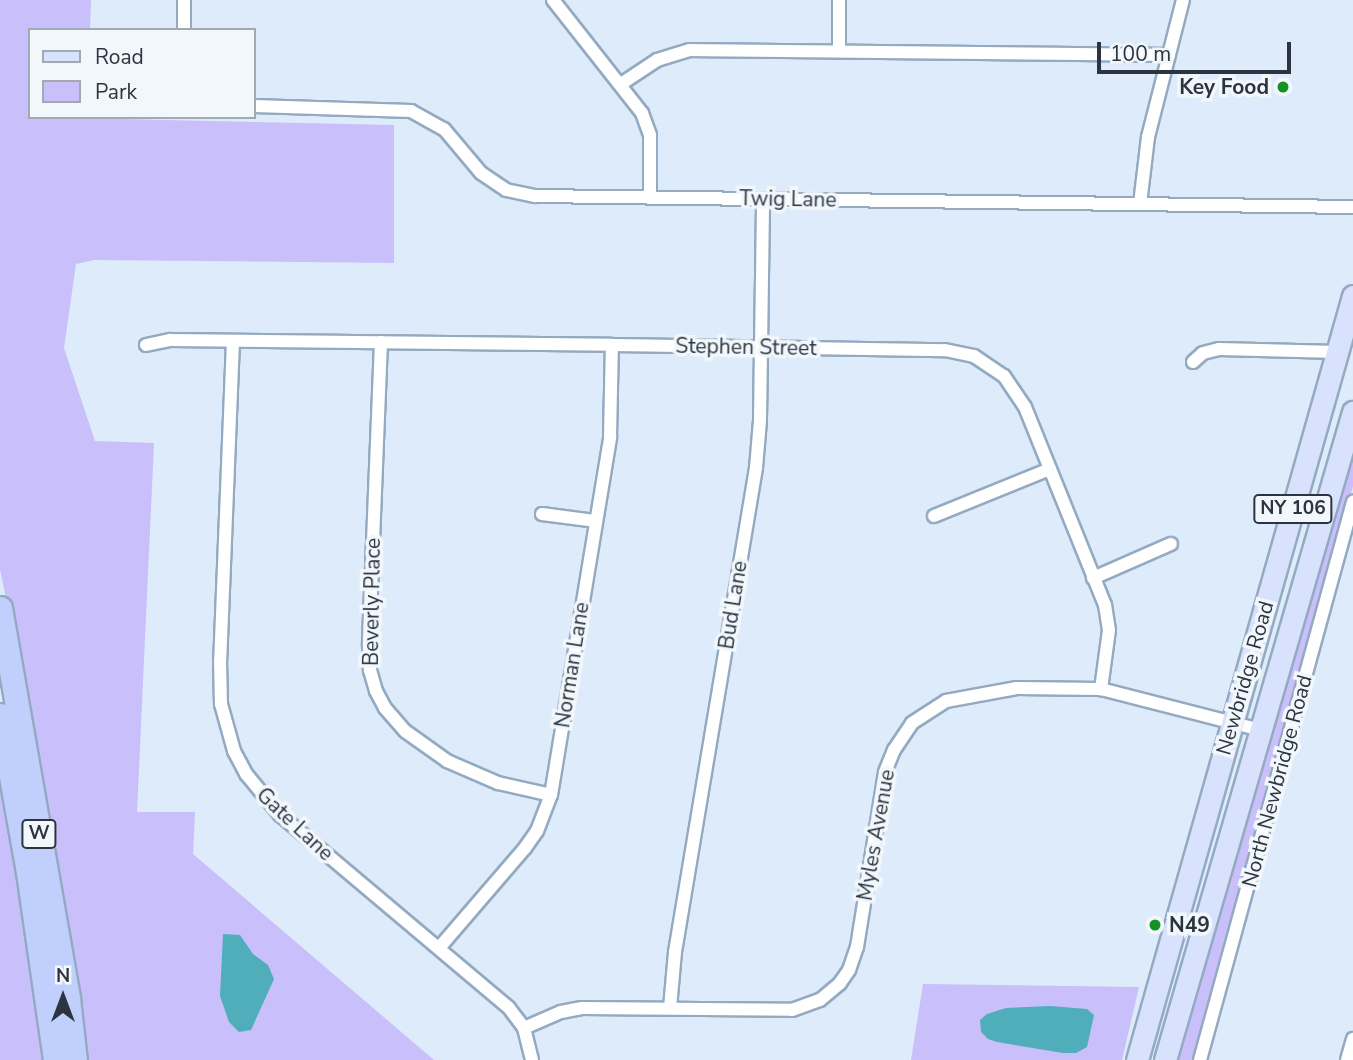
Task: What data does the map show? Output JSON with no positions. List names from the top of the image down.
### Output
{
  "streets": {
    "highway": ["W"],
    "main road": ["NY 106", "Newbridge Road"],
    "street": [
      "Twig Lane",
      "Stephen Street",
      "Beverly Place",
      "Bud Lane",
      "Norman Lane",
      "North Newbridge Road",
      "Gate Lane",
      "Myles Avenue"
    ]
  },
  "crossings": [
    ["Twig Lane", "Bud Lane"],
    ["Stephen Street", "Beverly Place"],
    ["Stephen Street", "Bud Lane"],
    ["Stephen Street", "Norman Lane"],
    ["Stephen Street", "Gate Lane"],
    ["Stephen Street", "Myles Avenue"],
    ["Beverly Place", "Norman Lane"],
    ["Bud Lane", "Myles Avenue"],
    ["Norman Lane", "Gate Lane"],
    ["Newbridge Road", "Myles Avenue"],
    ["Gate Lane", "Myles Avenue"]
  ],
  "places": ["Key Food", "N49"],
  "legend": ["Road", "Park"],
  "scale_bar": "100 m",
  "north": "top"
}
